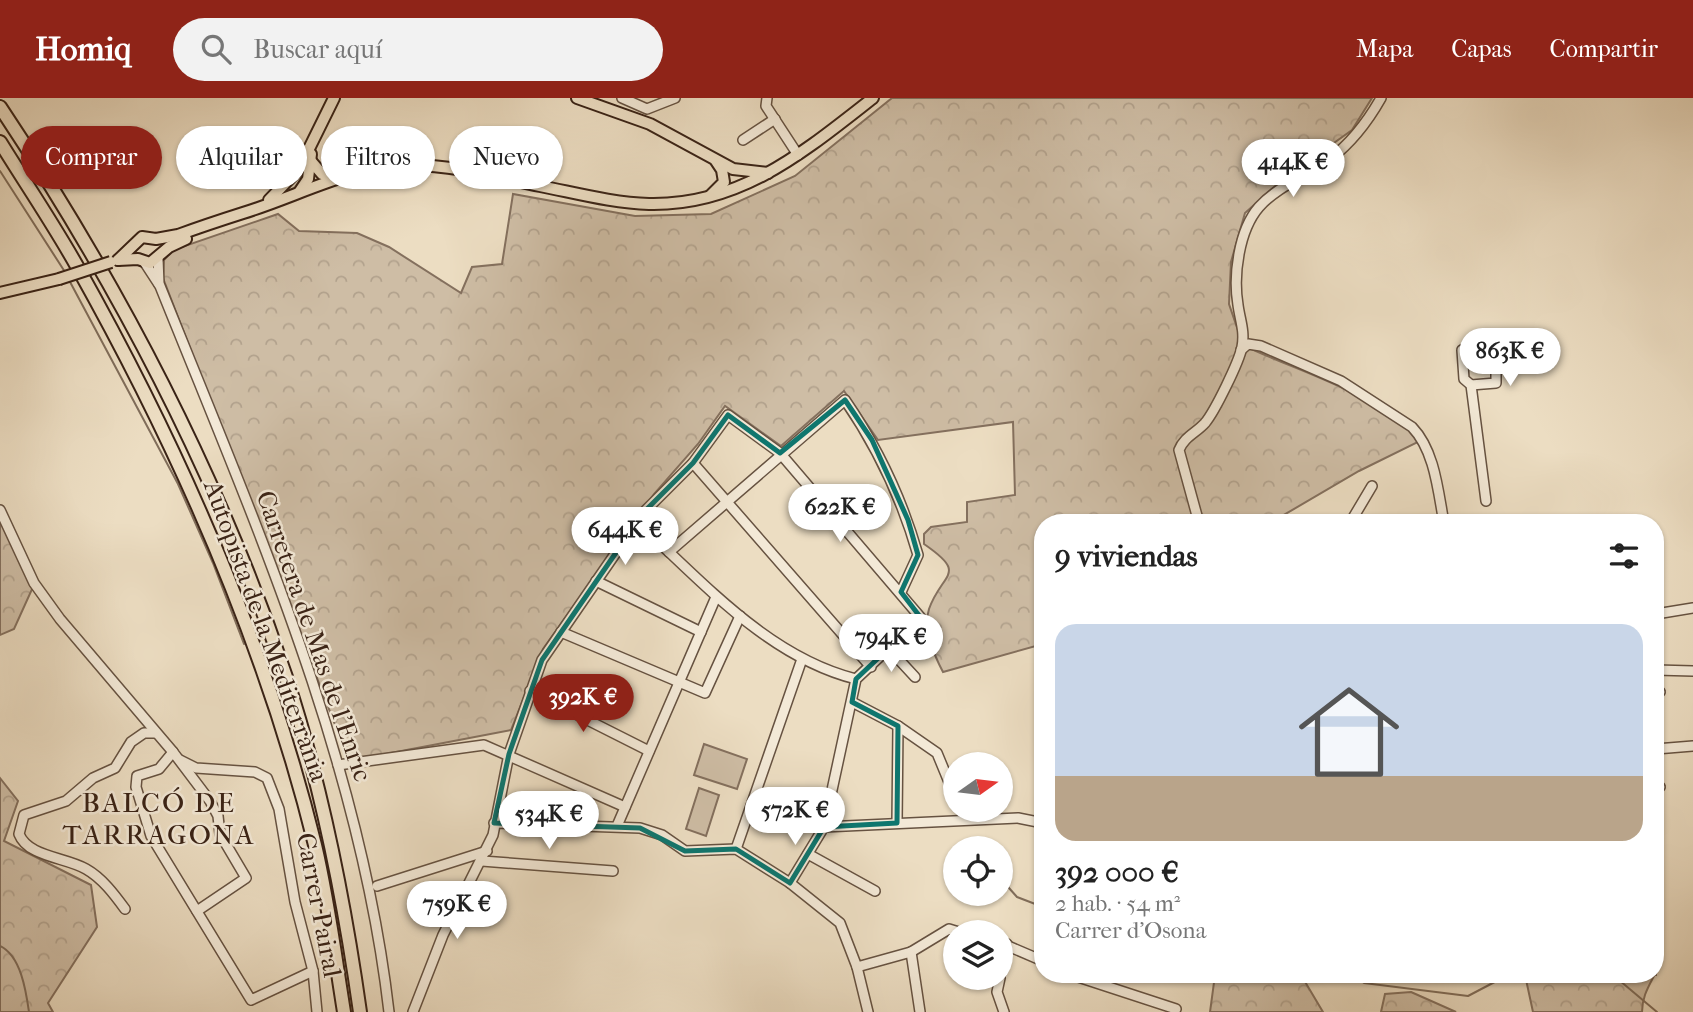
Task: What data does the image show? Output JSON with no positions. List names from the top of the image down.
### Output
{
  "streets": {
    "highway": ["Autopista de la Mediterrània"],
    "street": ["Carretera de Mas de l'Enric", "Carrer Pairal"]
  },
  "districts": ["BALCÓ DE TARRAGONA"],
  "north": "right",
  "page": {
    "header": "Homiq",
    "search": "Buscar aquí",
    "nav": ["Mapa", "Capas", "Compartir"],
    "chip": [
      "Comprar",
      "Alquilar",
      "Filtros",
      "Nuevo"
    ],
    "price": [
      "414K €",
      "863K €",
      "622K €",
      "644K €",
      "794K €",
      "392K €",
      "572K €",
      "534K €",
      "759K €"
    ],
    "heading": "9 viviendas",
    "list": [
      {
        "name": "392 000 €",
        "note": "2 hab. · 54 m² · Carrer d'Osona"
      }
    ]
  }
}
